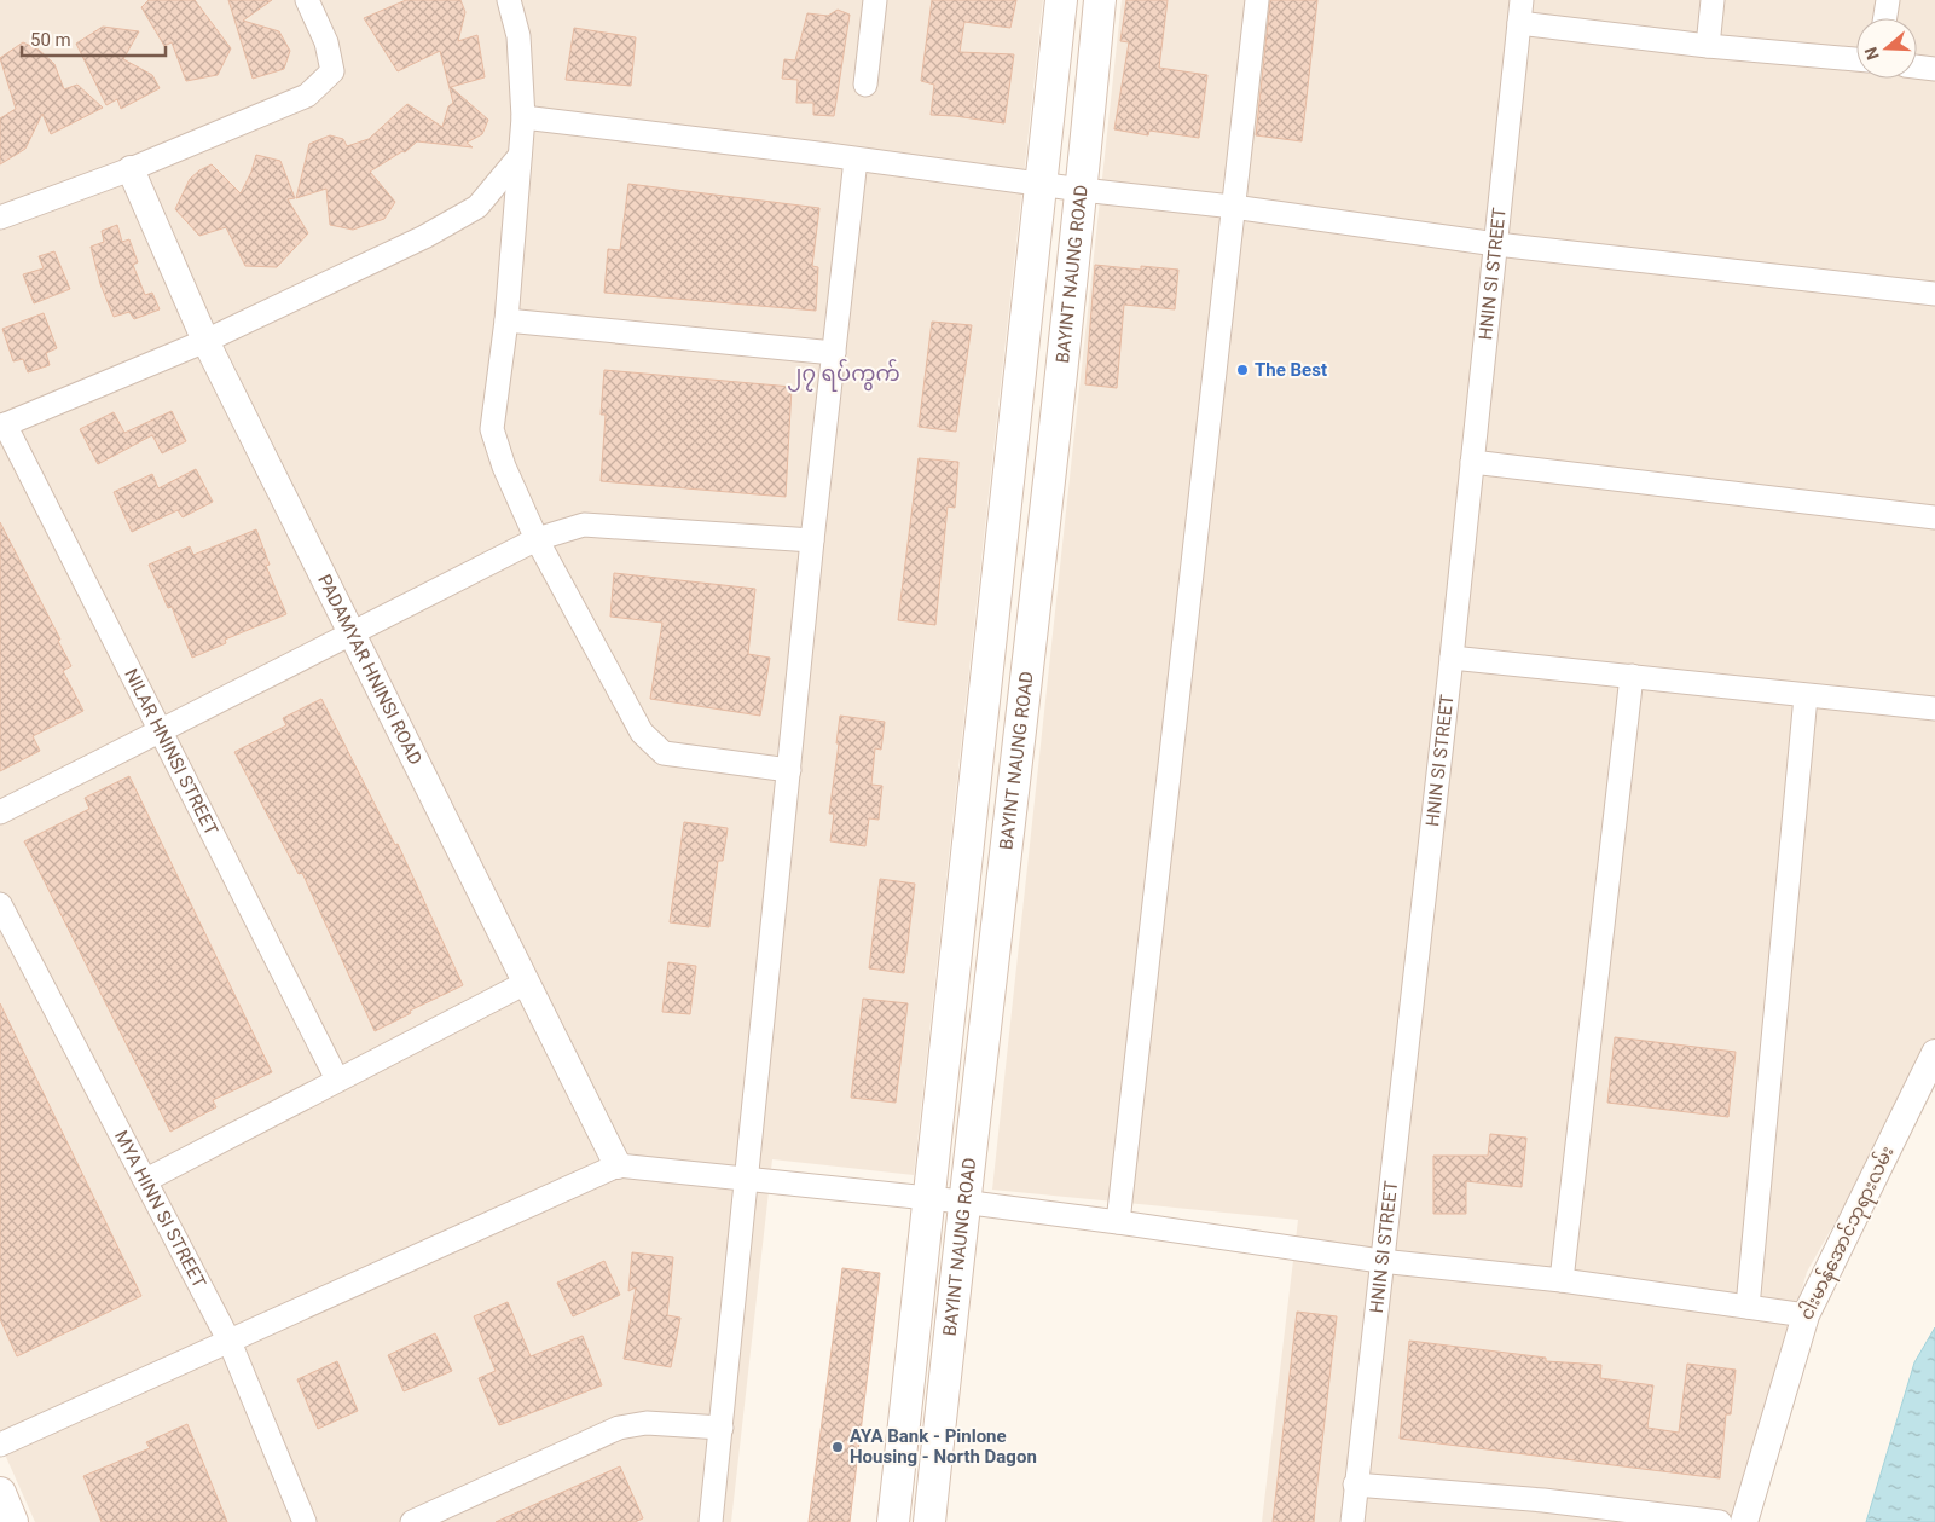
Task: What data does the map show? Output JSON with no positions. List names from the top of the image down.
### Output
{
  "streets": {
    "main road": ["BAYINT NAUNG ROAD"],
    "street": [
      "HNIN SI STREET",
      "PADAMYAR HNINSI ROAD",
      "NILAR HNINSI STREET",
      "MYA HINN SI STREET",
      "ငါးမာန်အောင်ဘုရားလမ်း"
    ]
  },
  "districts": ["၂၇ ရပ်ကွက်"],
  "places": ["The Best", "AYA Bank - Pinlone Housing - North Dagon"],
  "scale_bar": "50 m",
  "north": "left"
}
